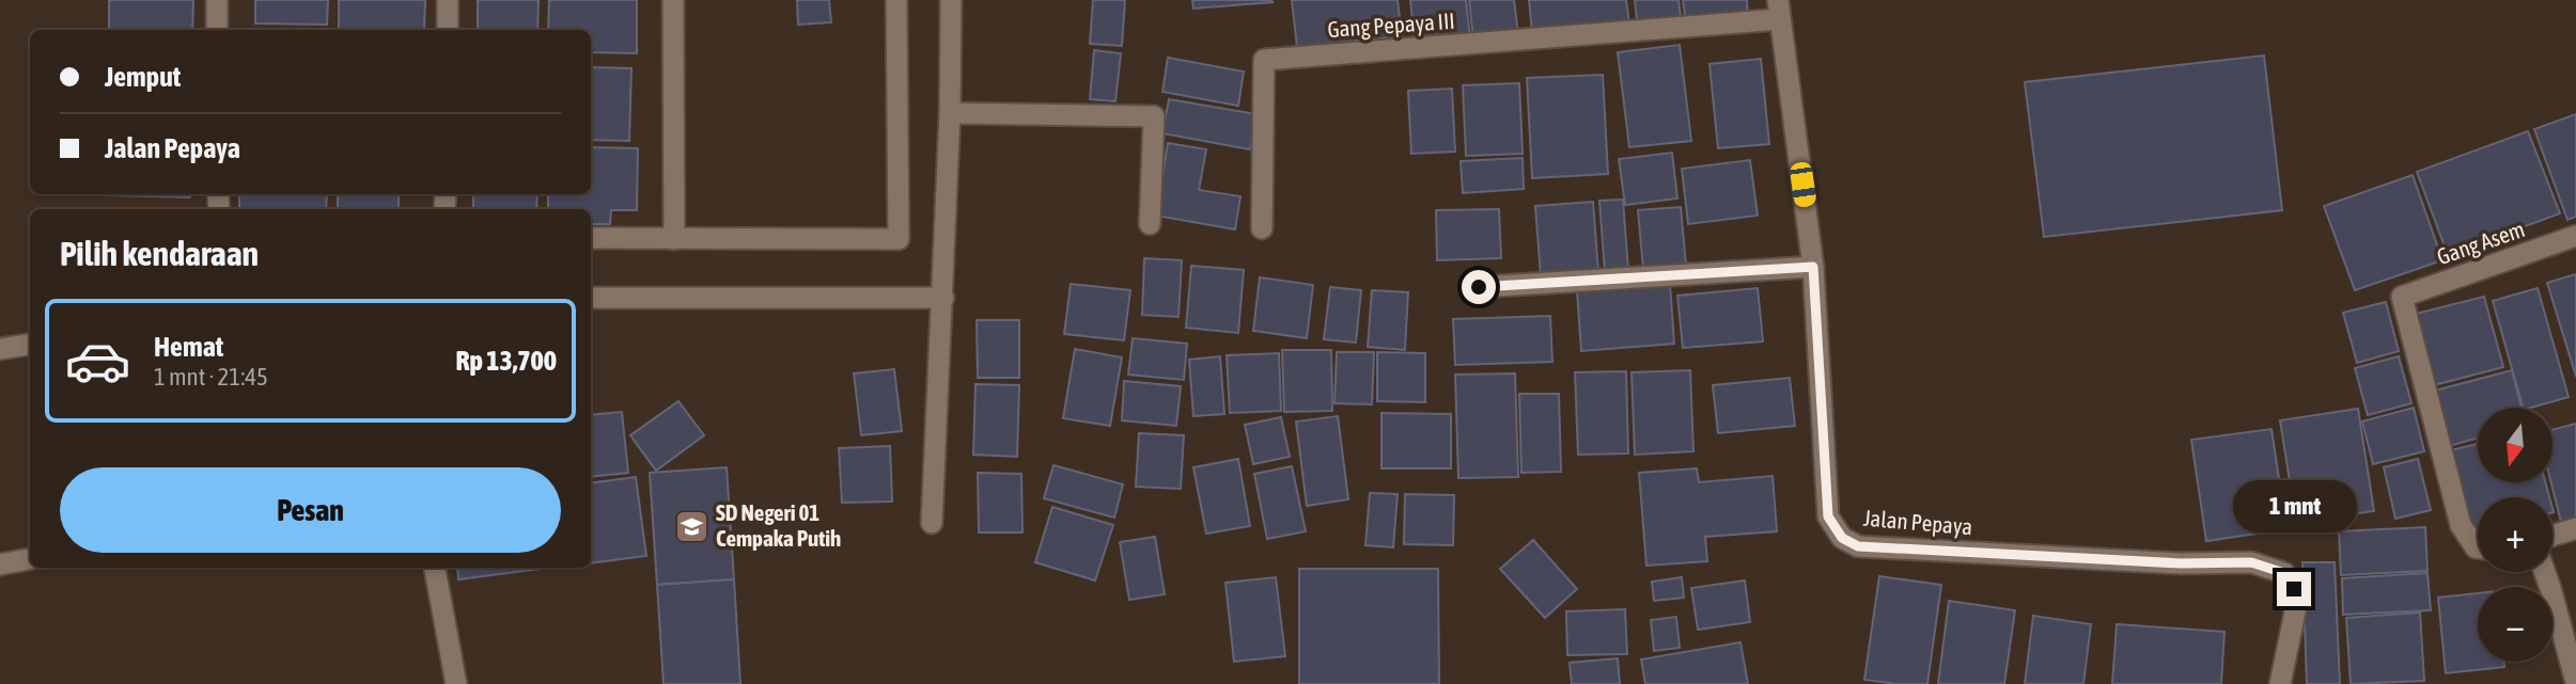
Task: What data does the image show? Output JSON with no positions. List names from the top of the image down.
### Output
{
  "streets": {
    "street": ["Gang Pepaya III", "Gang Asem", "Jalan Pepaya"]
  },
  "crossings": [
    ["Gang Pepaya III", "Jalan Pepaya"]
  ],
  "places": {
    "school or university": ["SD Negeri 01 Cempaka Putih"]
  },
  "north": "bottom",
  "page": {
    "banner": ["Jemput", "Jalan Pepaya"],
    "heading": "Pilih kendaraan",
    "list": [
      {
        "name": "Hemat",
        "note": "1 mnt · 21:45",
        "value": "Rp 13,700"
      }
    ],
    "map_buttons": ["+", "−"],
    "buttons": "Pesan",
    "bubble": "1 mnt"
  }
}
